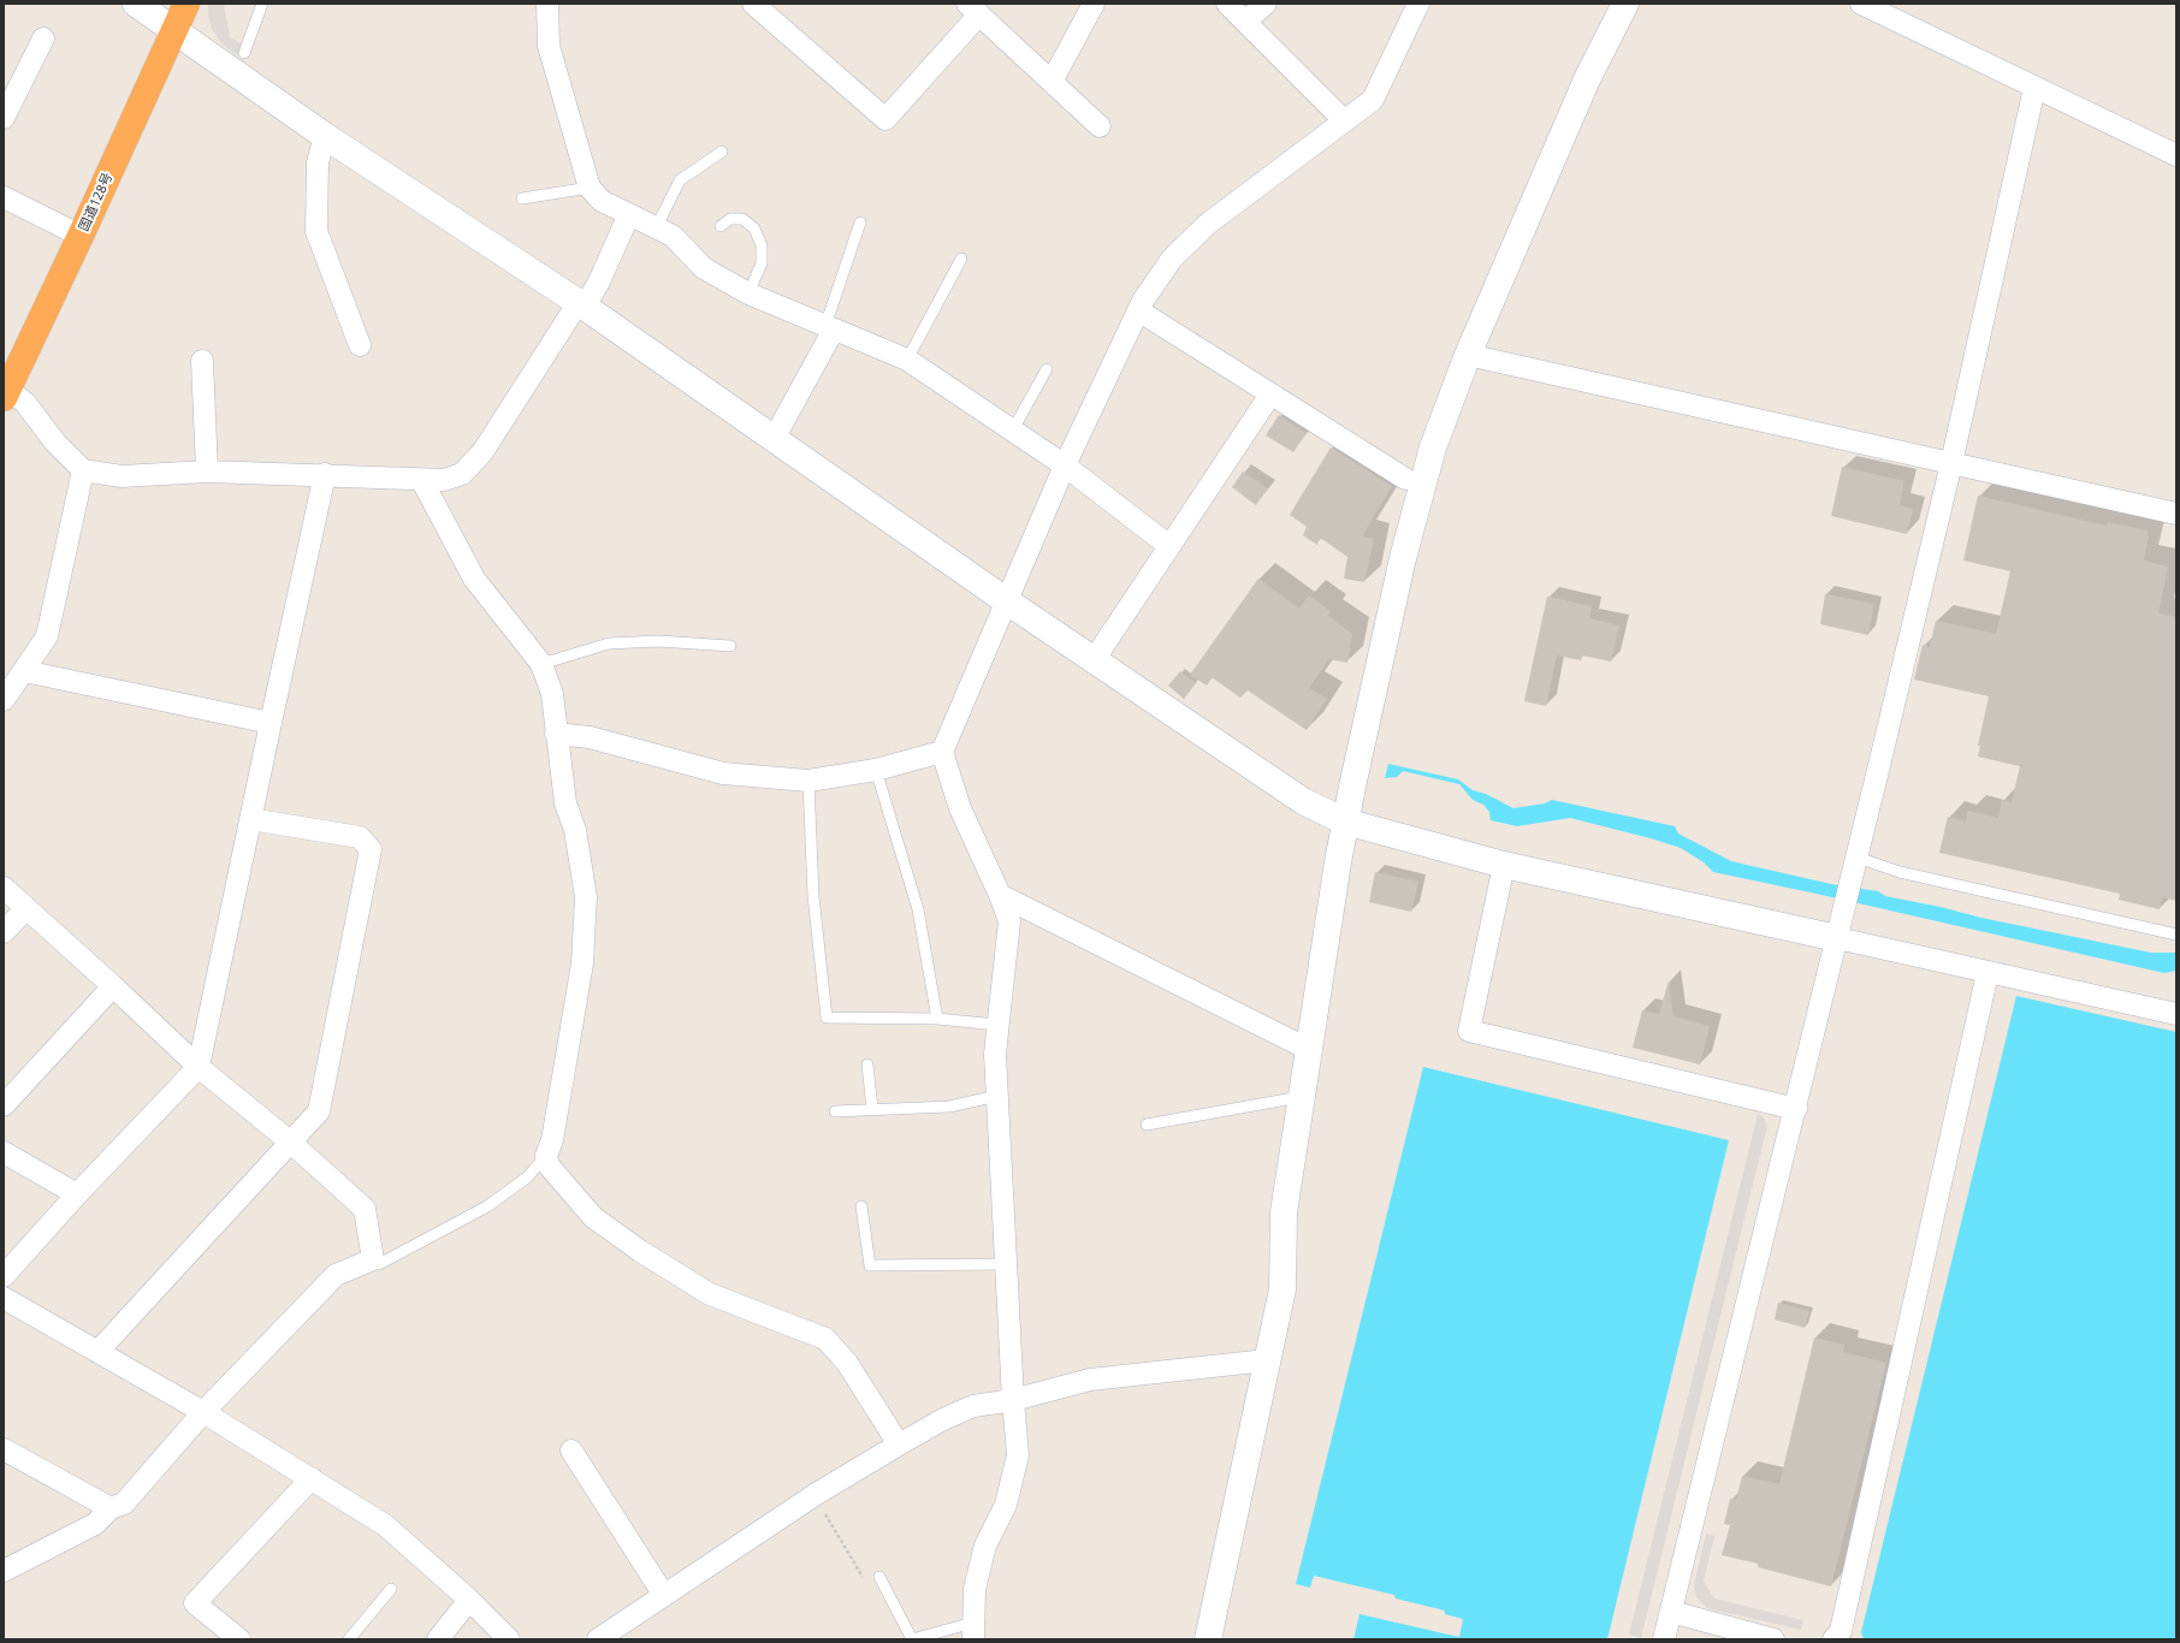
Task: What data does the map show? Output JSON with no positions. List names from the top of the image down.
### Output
{
  "streets": {
    "highway": ["国道128号"]
  }
}
